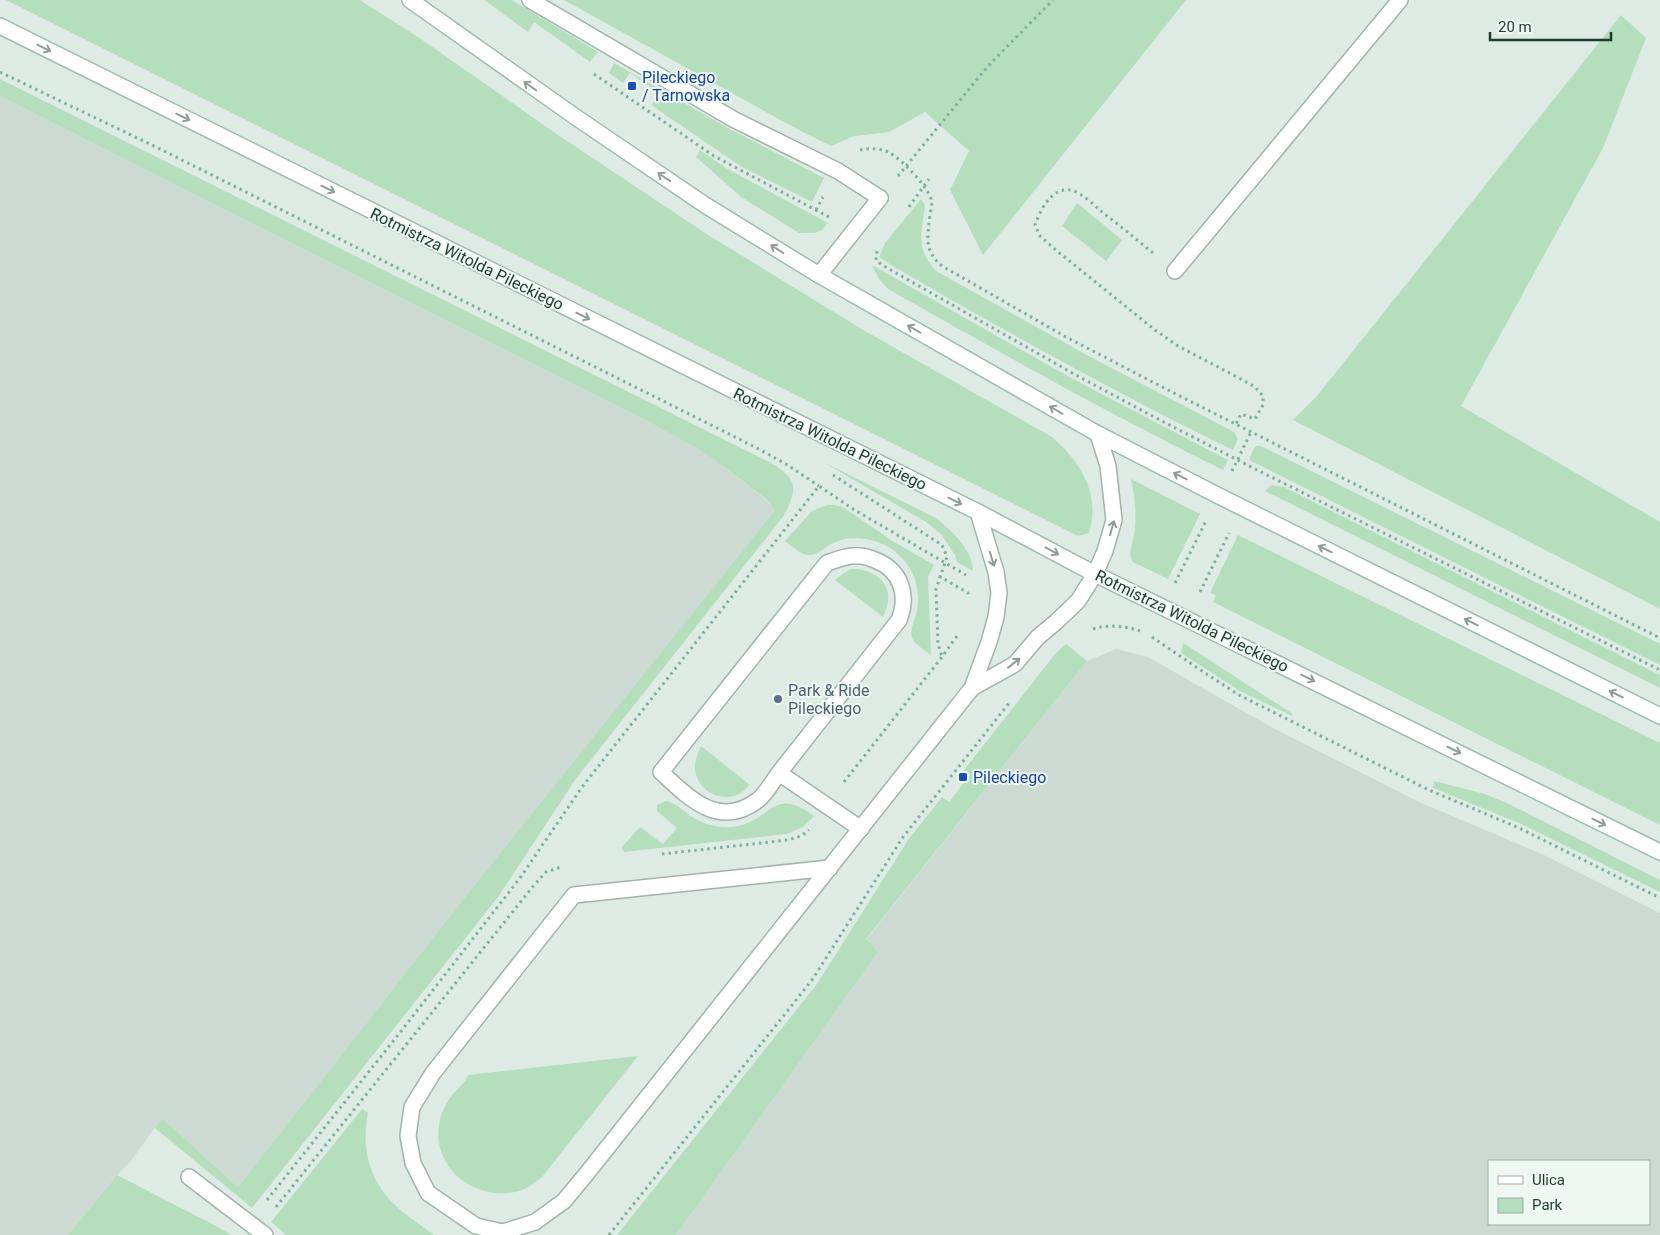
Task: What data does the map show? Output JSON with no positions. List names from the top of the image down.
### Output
{
  "streets": {
    "main road": ["Rotmistrza Witolda Pileckiego"]
  },
  "places": {
    "transit": ["Pileckiego / Tarnowska", "Pileckiego"],
    "other": ["Park & Ride Pileckiego"]
  },
  "legend": ["Ulica", "Park"],
  "scale_bar": "20 m"
}
